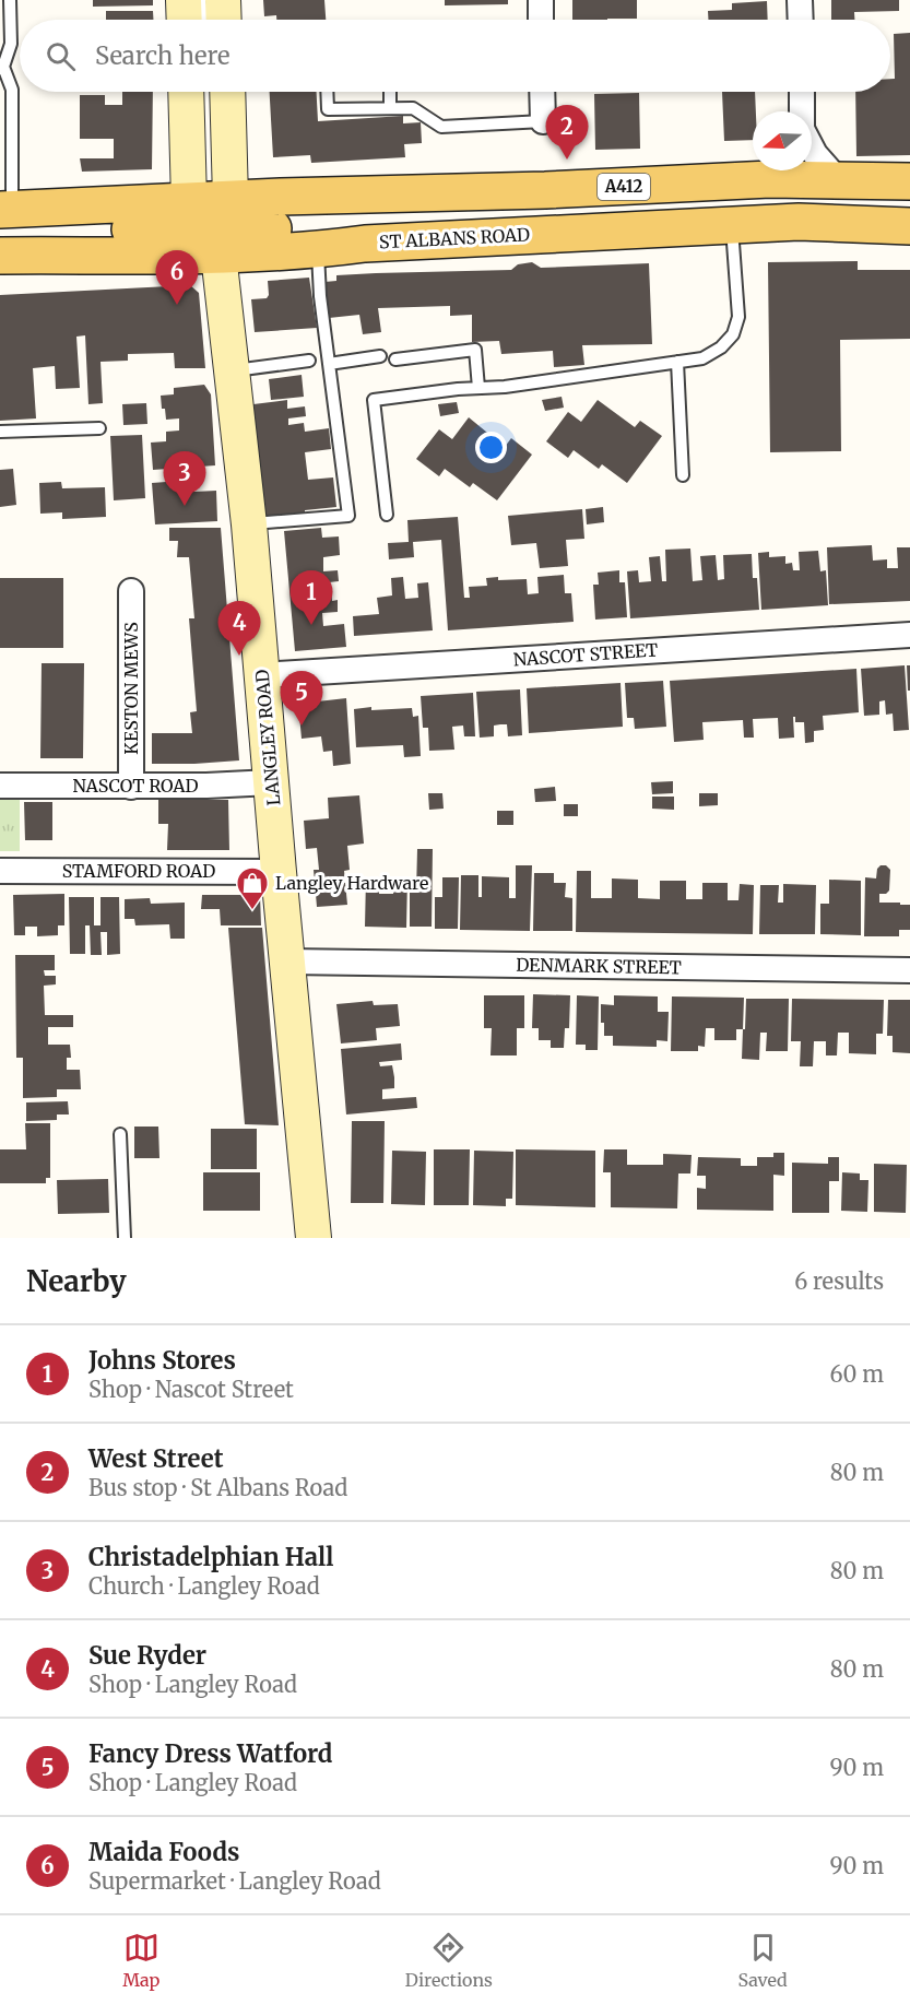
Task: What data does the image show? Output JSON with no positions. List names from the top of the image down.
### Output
{
  "streets": {
    "main road": ["A412", "ST ALBANS ROAD"],
    "street": [
      "NASCOT STREET",
      "KESTON MEWS",
      "LANGLEY ROAD",
      "NASCOT ROAD",
      "STAMFORD ROAD",
      "DENMARK STREET"
    ]
  },
  "crossings": [
    ["A412", "ST ALBANS ROAD"],
    ["ST ALBANS ROAD", "LANGLEY ROAD"],
    ["NASCOT STREET", "LANGLEY ROAD"],
    ["KESTON MEWS", "NASCOT ROAD"],
    ["LANGLEY ROAD", "NASCOT ROAD"],
    ["LANGLEY ROAD", "STAMFORD ROAD"],
    ["LANGLEY ROAD", "DENMARK STREET"]
  ],
  "places": {
    "shop": ["Langley Hardware"]
  },
  "north": "left",
  "page": {
    "search": "Search here",
    "pins": [
      "2",
      "6",
      "3",
      "1",
      "4",
      "5"
    ],
    "heading": ["Nearby", "6 results"],
    "list": [
      {
        "mark": "1",
        "name": "Johns Stores",
        "note": "Shop · Nascot Street",
        "value": "60 m"
      },
      {
        "mark": "2",
        "name": "West Street",
        "note": "Bus stop · St Albans Road",
        "value": "80 m"
      },
      {
        "mark": "3",
        "name": "Christadelphian Hall",
        "note": "Church · Langley Road",
        "value": "80 m"
      },
      {
        "mark": "4",
        "name": "Sue Ryder",
        "note": "Shop · Langley Road",
        "value": "80 m"
      },
      {
        "mark": "5",
        "name": "Fancy Dress Watford",
        "note": "Shop · Langley Road",
        "value": "90 m"
      },
      {
        "mark": "6",
        "name": "Maida Foods",
        "note": "Supermarket · Langley Road",
        "value": "90 m"
      }
    ],
    "nav": ["Map", "Directions", "Saved"]
  }
}
